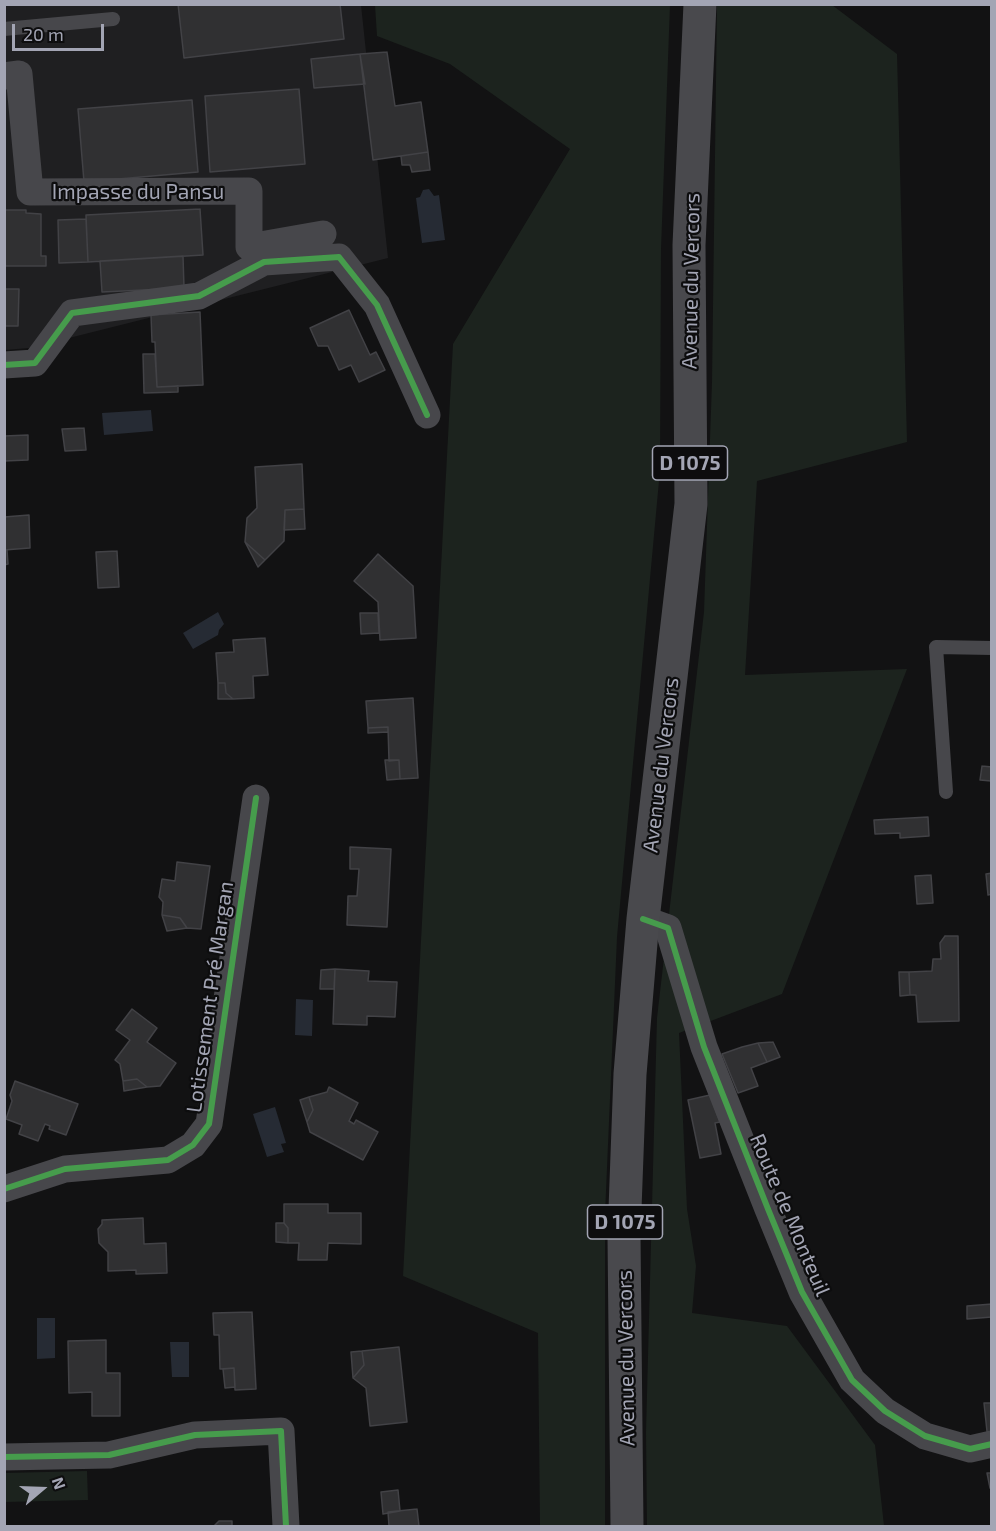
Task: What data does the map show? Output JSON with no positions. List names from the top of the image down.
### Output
{
  "streets": {
    "main road": ["Avenue du Vercors", "D 1075"],
    "street": ["Impasse du Pansu", "Lotissement Pré Margan", "Route de Monteuil"]
  },
  "crossings": [
    ["Avenue du Vercors", "Route de Monteuil"]
  ],
  "scale_bar": "20 m",
  "north": "right"
}
